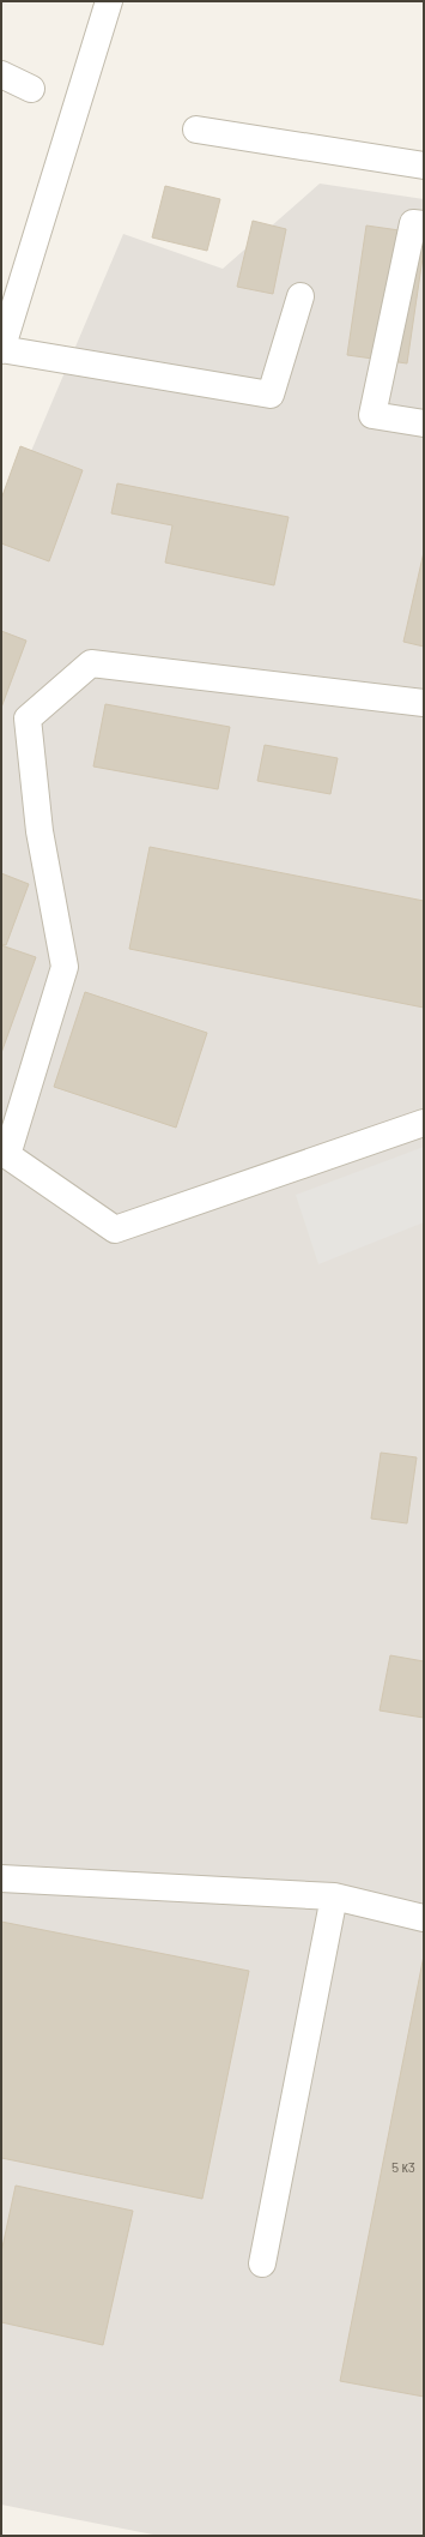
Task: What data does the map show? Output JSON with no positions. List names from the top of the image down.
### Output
{
  "house_numbers": ["5 к3"]
}
